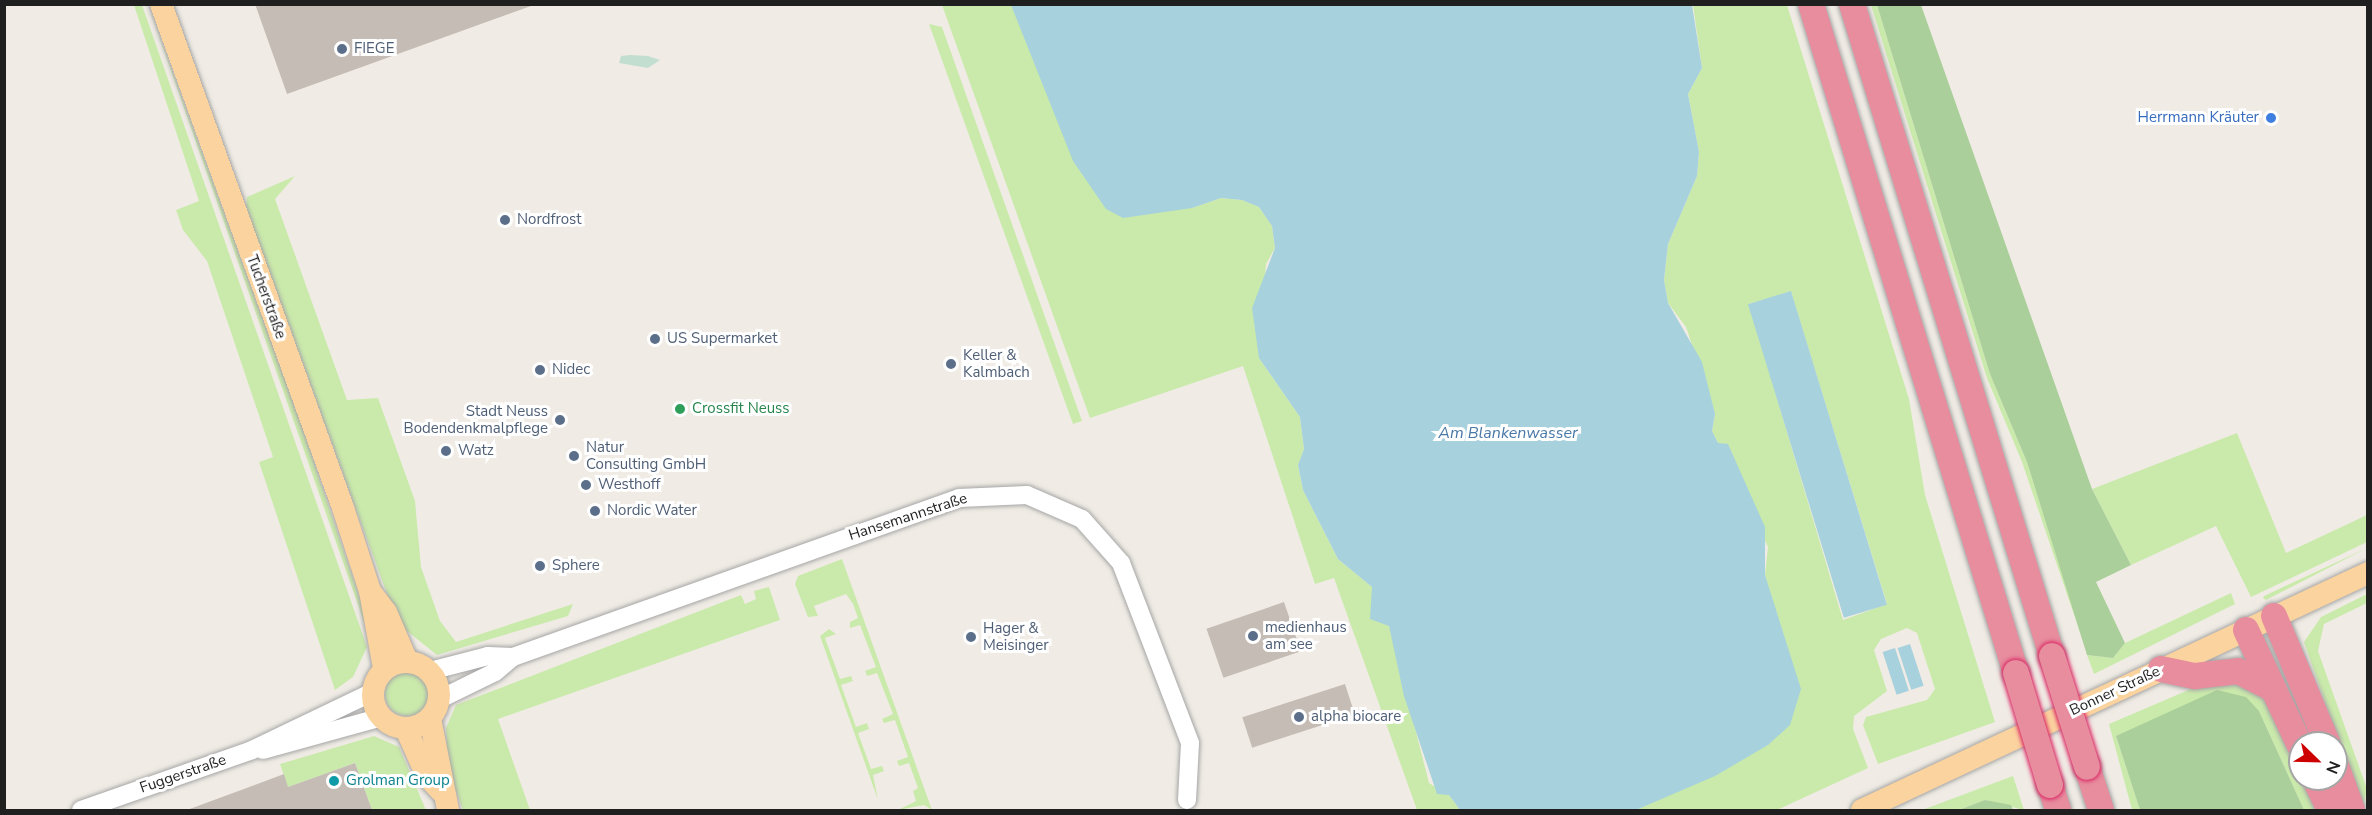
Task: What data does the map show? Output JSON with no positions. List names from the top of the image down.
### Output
{
  "streets": {
    "main road": ["Tucherstraße", "Bonner Straße"],
    "street": ["Hansemannstraße", "Fuggerstraße"]
  },
  "crossings": [
    ["Tucherstraße", "Hansemannstraße"],
    ["Tucherstraße", "Fuggerstraße"],
    ["Hansemannstraße", "Fuggerstraße"]
  ],
  "water": ["Am Blankenwasser"],
  "places": [
    "FIEGE",
    "Herrmann Kräuter",
    "Nordfrost",
    "US Supermarket",
    "Keller & Kalmbach",
    "Nidec",
    "Crossfit Neuss",
    "Stadt Neuss Bodendenkmalpflege",
    "Watz",
    "Natur Consulting GmbH",
    "Westhoff",
    "Nordic Water",
    "Sphere",
    "medienhaus am see",
    "Hager & Meisinger",
    "alpha biocare",
    "Grolman Group"
  ],
  "north": "bottom right"
}
